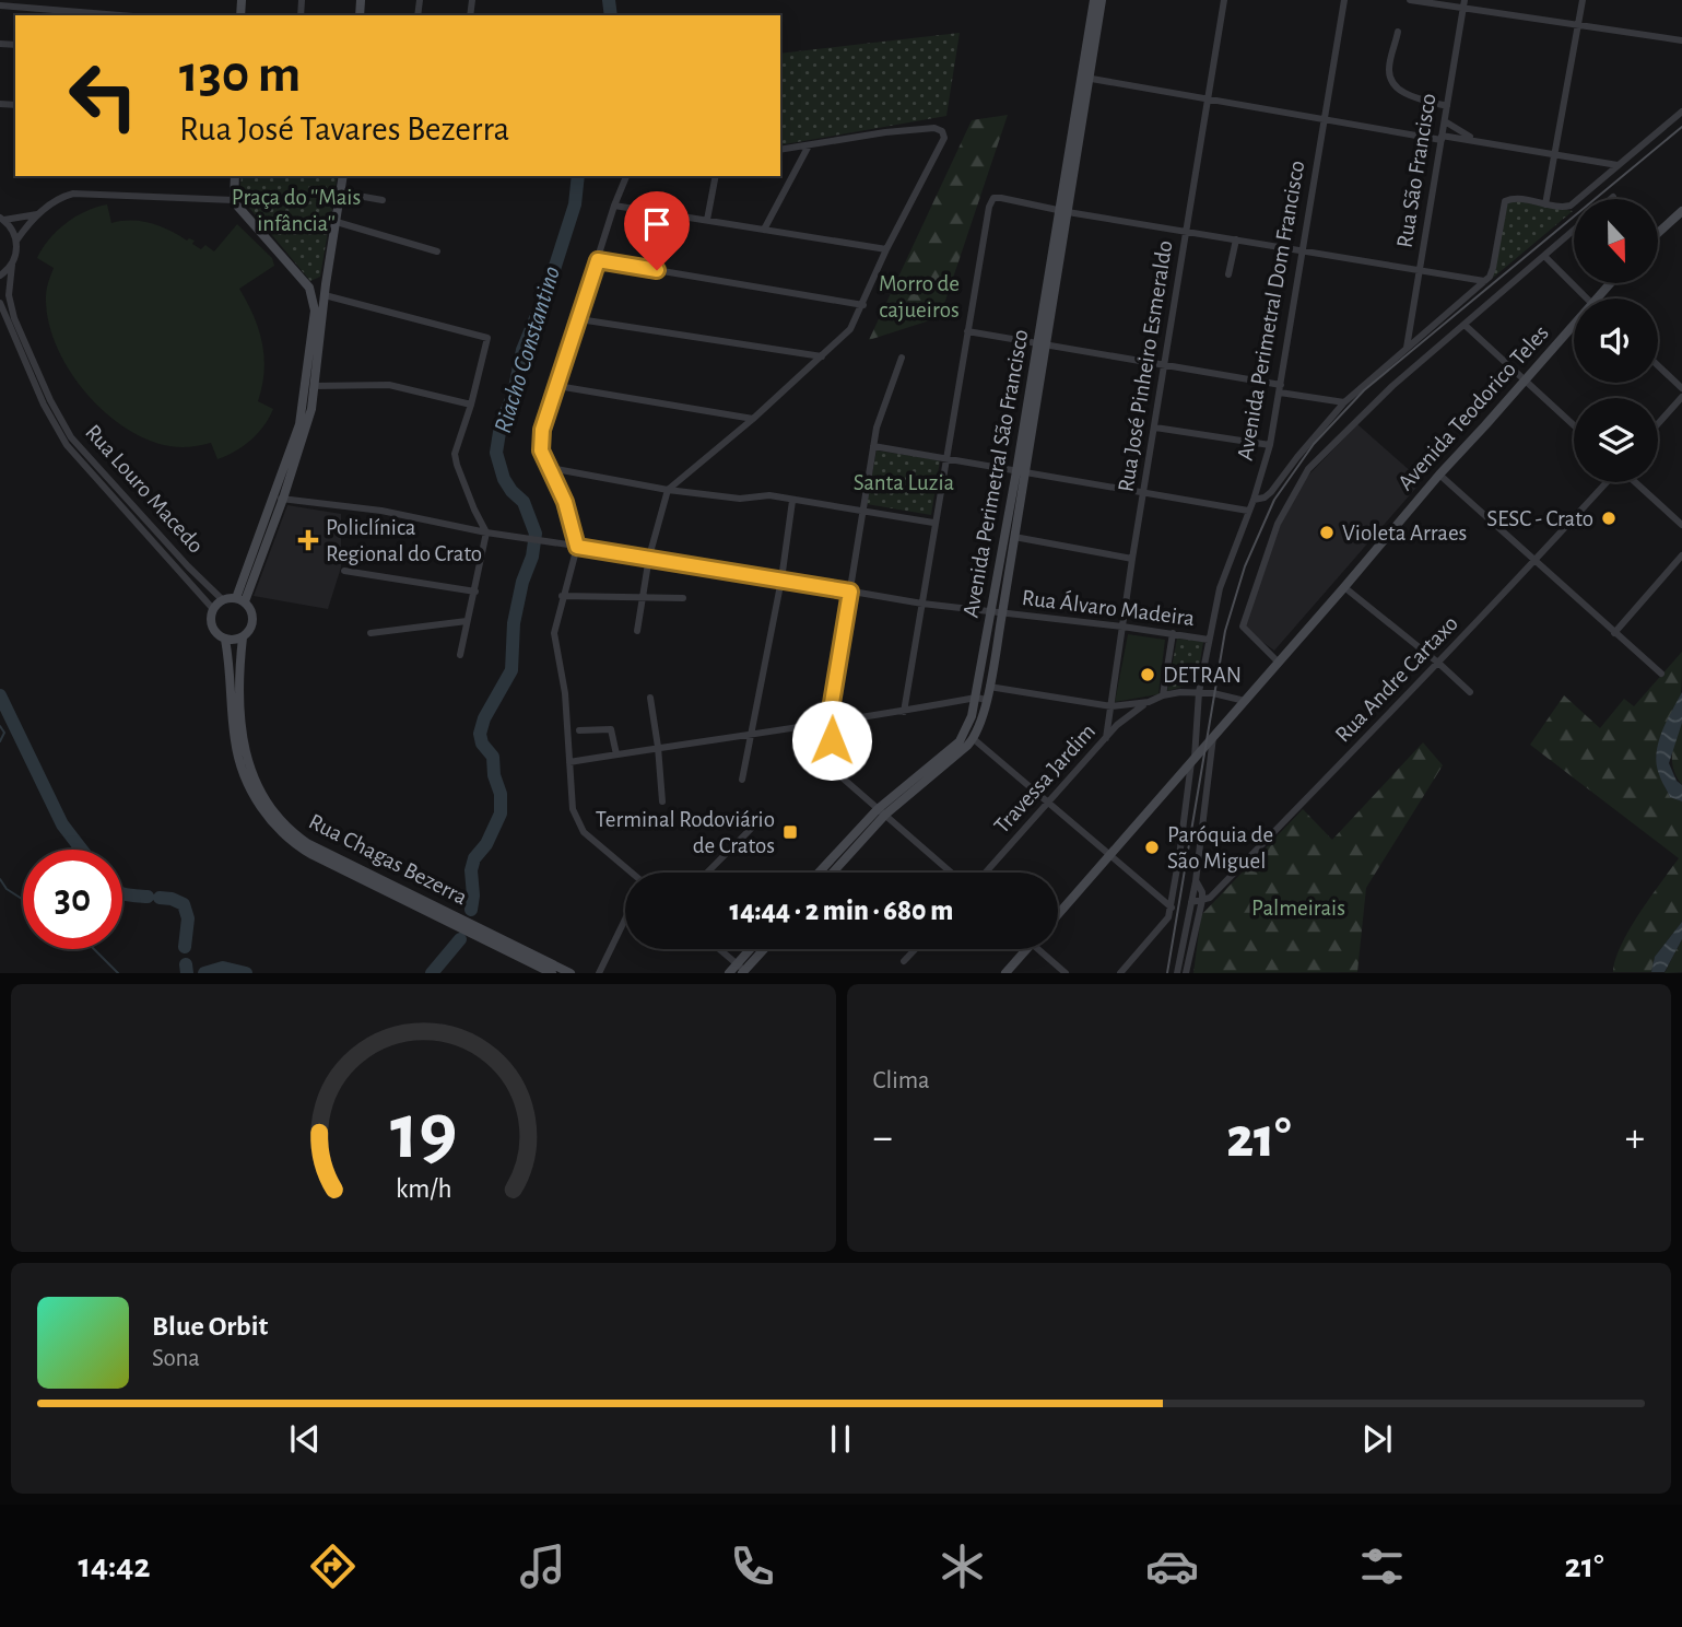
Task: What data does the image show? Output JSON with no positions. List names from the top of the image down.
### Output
{
  "streets": {
    "main road": ["Avenida Teodorico Teles", "Avenida Perimetral São Francisco", "Rua Chagas Bezerra"],
    "street": [
      "Rua São Francisco",
      "Avenida Perimetral Dom Francisco",
      "Rua José Pinheiro Esmeraldo",
      "Rua Louro Macedo",
      "Rua Álvaro Madeira",
      "Rua Andre Cartaxo",
      "Travessa Jardim"
    ]
  },
  "crossings": [
    ["Avenida Perimetral Dom Francisco", "Avenida Teodorico Teles"],
    ["Avenida Perimetral Dom Francisco", "Rua Álvaro Madeira"],
    ["Avenida Perimetral Dom Francisco", "Travessa Jardim"],
    ["Rua José Pinheiro Esmeraldo", "Rua Álvaro Madeira"],
    ["Rua José Pinheiro Esmeraldo", "Travessa Jardim"],
    ["Avenida Teodorico Teles", "Travessa Jardim"],
    ["Avenida Perimetral São Francisco", "Rua Álvaro Madeira"],
    ["Avenida Perimetral São Francisco", "Travessa Jardim"],
    ["Rua Louro Macedo", "Rua Chagas Bezerra"]
  ],
  "water": ["Riacho Constantino"],
  "parks": [
    "Praça do ''Mais infância''",
    "Morro de cajueiros",
    "Santa Luzia",
    "Palmeirais"
  ],
  "places": {
    "other": [
      "SESC - Crato",
      "Violeta Arraes",
      "DETRAN",
      "Paróquia de São Miguel"
    ],
    "health": ["Policlínica Regional do Crato"],
    "transit": ["Terminal Rodoviário de Cratos"]
  },
  "north": "bottom",
  "page": {
    "turn": ["130 m", "Rua José Tavares Bezerra"],
    "limit": "30",
    "trip": "14:44 · 2 min · 680 m",
    "tile": "Clima",
    "heat": ["−", "21°", "+"],
    "song": ["Blue Orbit", "Sona"],
    "tabs": ["14:42", "21°"],
    "gauge": ["19", "km/h"]
  }
}
